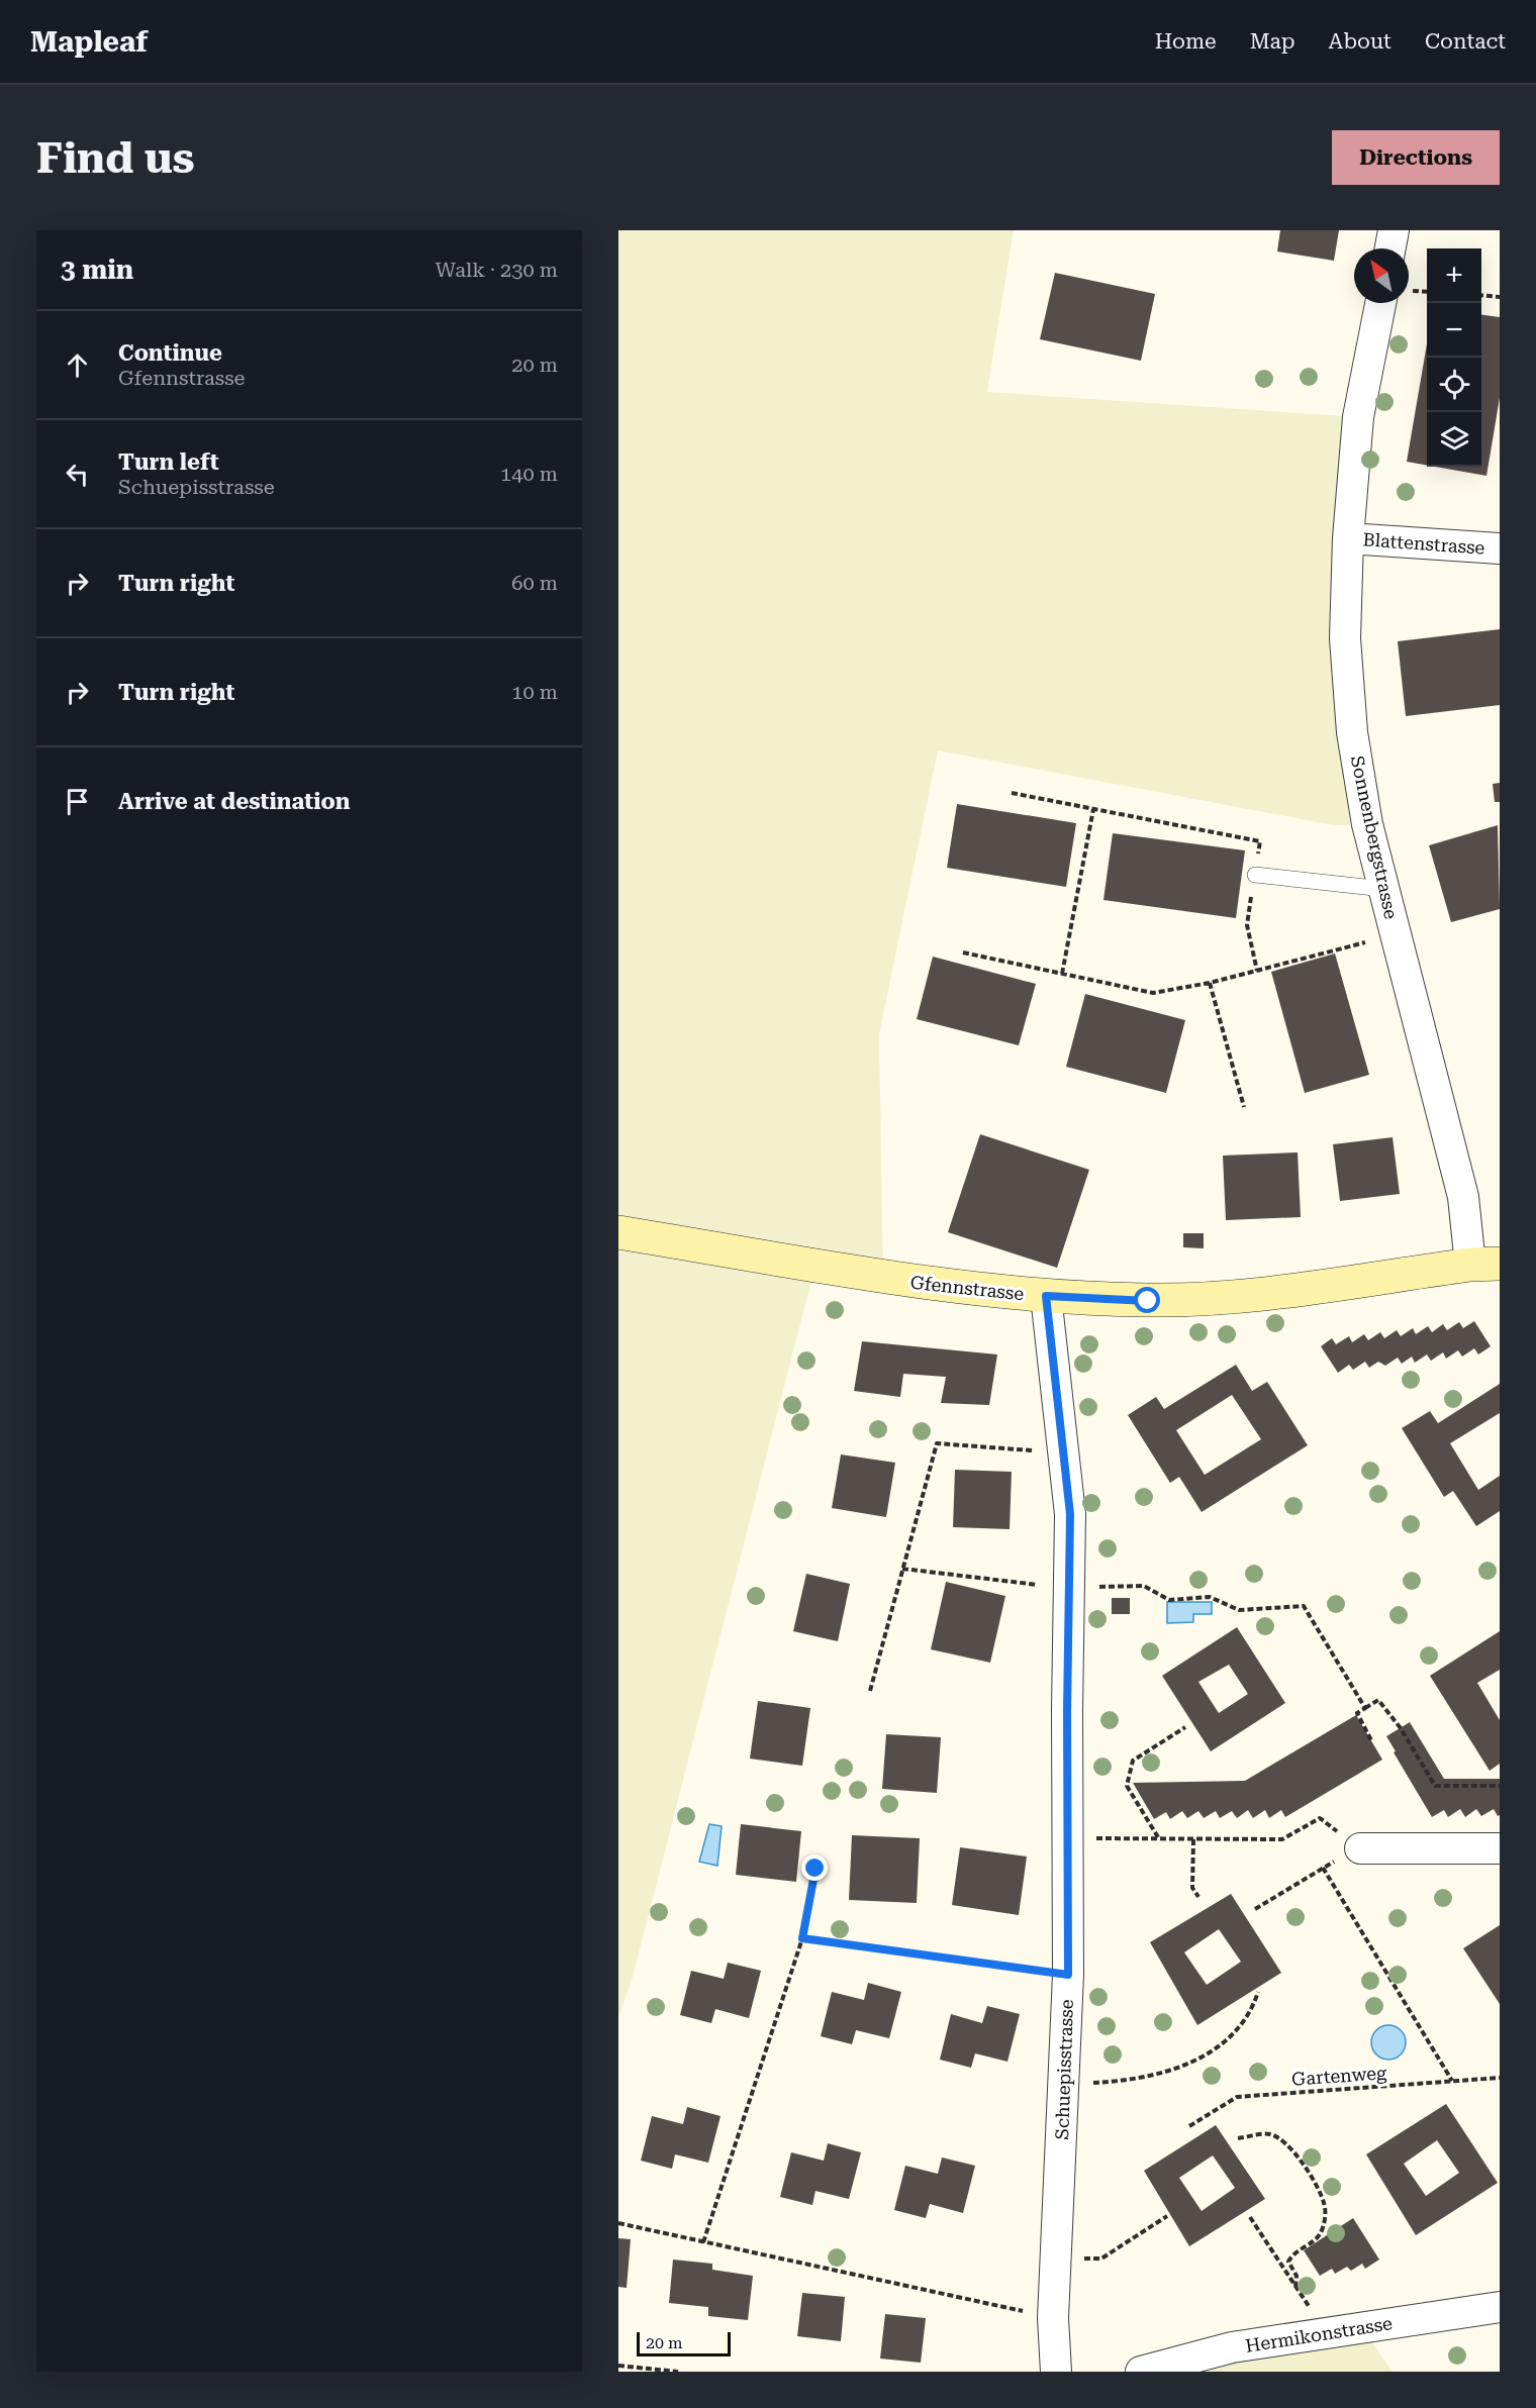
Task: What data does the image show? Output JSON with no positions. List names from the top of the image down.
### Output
{
  "streets": {
    "street": [
      "Blattenstrasse",
      "Sonnenbergstrasse",
      "Gfennstrasse",
      "Schuepisstrasse",
      "Hermikonstrasse"
    ],
    "path": ["Gartenweg"]
  },
  "crossings": [
    ["Blattenstrasse", "Sonnenbergstrasse"],
    ["Sonnenbergstrasse", "Gfennstrasse"],
    ["Gfennstrasse", "Schuepisstrasse"]
  ],
  "scale_bar": "20 m",
  "north": "top left",
  "page": {
    "header": "Mapleaf",
    "nav": [
      "Home",
      "Map",
      "About",
      "Contact"
    ],
    "buttons": "Directions",
    "title": "Find us",
    "heading": ["3 min", "Walk · 230 m"],
    "map_buttons": ["+", "−"],
    "list": [
      ["Continue", "Gfennstrasse", "20 m"],
      ["Turn left", "Schuepisstrasse", "140 m"],
      ["Turn right", "60 m"],
      ["Turn right", "10 m"],
      "Arrive at destination"
    ],
    "scale": "20 m"
  }
}
